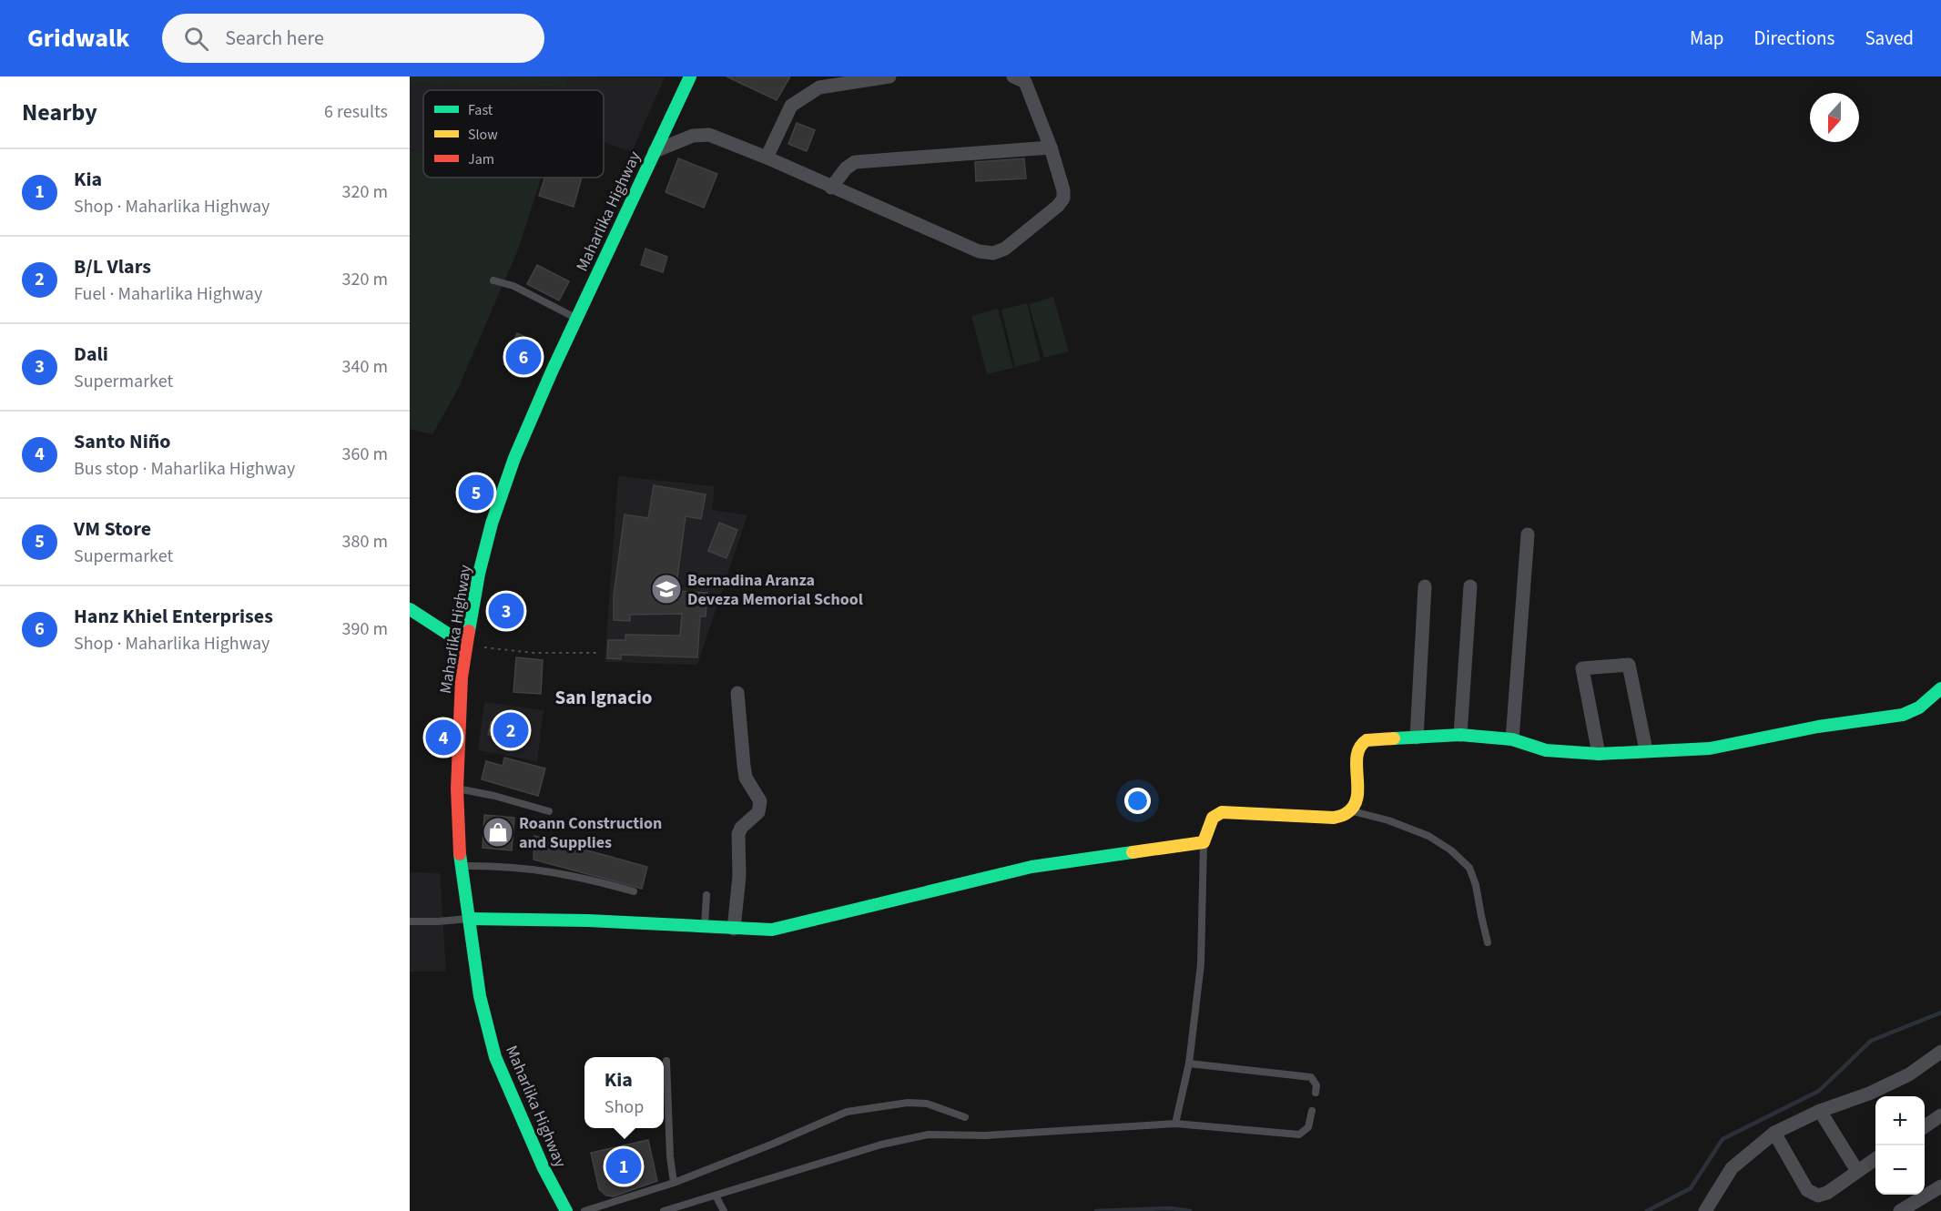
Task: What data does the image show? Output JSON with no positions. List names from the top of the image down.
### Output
{
  "streets": {
    "street": ["Maharlika Highway"]
  },
  "districts": ["San Ignacio"],
  "places": {
    "school or university": ["Bernadina Aranza Deveza Memorial School"],
    "shop": ["Roann Construction and Supplies"]
  },
  "legend": ["Fast", "Slow", "Jam"],
  "north": "bottom",
  "page": {
    "header": "Gridwalk",
    "search": "Search here",
    "nav": ["Map", "Directions", "Saved"],
    "heading": ["Nearby", "6 results"],
    "list": [
      {
        "mark": "1",
        "name": "Kia",
        "note": "Shop · Maharlika Highway",
        "value": "320 m"
      },
      {
        "mark": "2",
        "name": "B/L Vlars",
        "note": "Fuel · Maharlika Highway",
        "value": "320 m"
      },
      {
        "mark": "3",
        "name": "Dali",
        "note": "Supermarket",
        "value": "340 m"
      },
      {
        "mark": "4",
        "name": "Santo Niño",
        "note": "Bus stop · Maharlika Highway",
        "value": "360 m"
      },
      {
        "mark": "5",
        "name": "VM Store",
        "note": "Supermarket",
        "value": "380 m"
      },
      {
        "mark": "6",
        "name": "Hanz Khiel Enterprises",
        "note": "Shop · Maharlika Highway",
        "value": "390 m"
      }
    ],
    "pins": [
      "6",
      "5",
      "3",
      "2",
      "4",
      "1"
    ],
    "popup": ["Kia", "Shop"],
    "map_buttons": ["+", "−"]
  }
}
